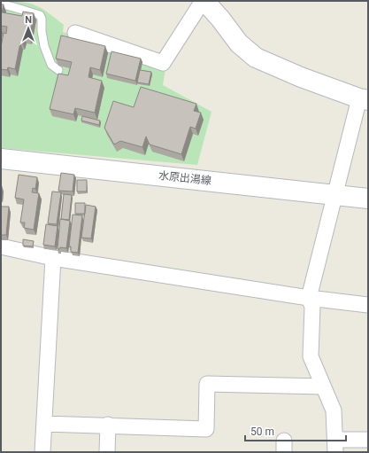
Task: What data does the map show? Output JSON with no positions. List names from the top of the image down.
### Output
{
  "streets": {
    "main road": ["水原出湯線"]
  },
  "scale_bar": "50 m",
  "north": "top"
}
